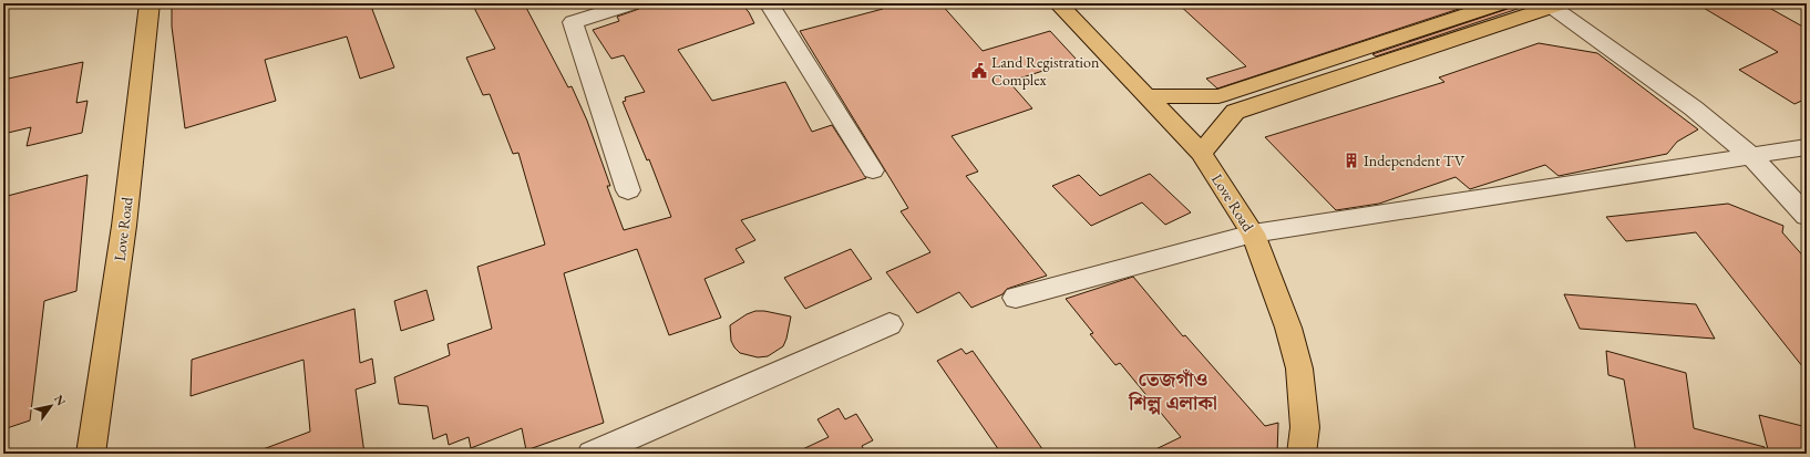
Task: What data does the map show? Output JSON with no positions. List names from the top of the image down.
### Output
{
  "streets": {
    "main road": ["Love Road"]
  },
  "districts": ["তেজগাঁও শিল্প এলাকা"],
  "places": {
    "public building": ["Land Registration Complex"],
    "building": ["Independent TV"]
  },
  "north": "top right"
}
